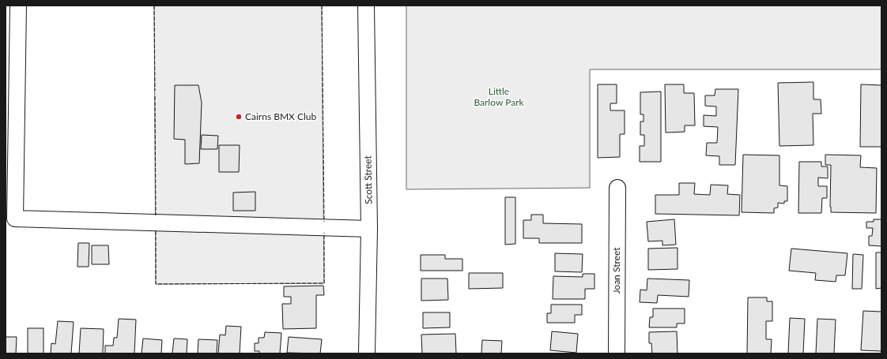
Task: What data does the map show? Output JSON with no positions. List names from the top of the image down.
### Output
{
  "streets": {
    "street": ["Scott Street", "Joan Street"]
  },
  "parks": ["Little Barlow Park"],
  "places": ["Cairns BMX Club"]
}
